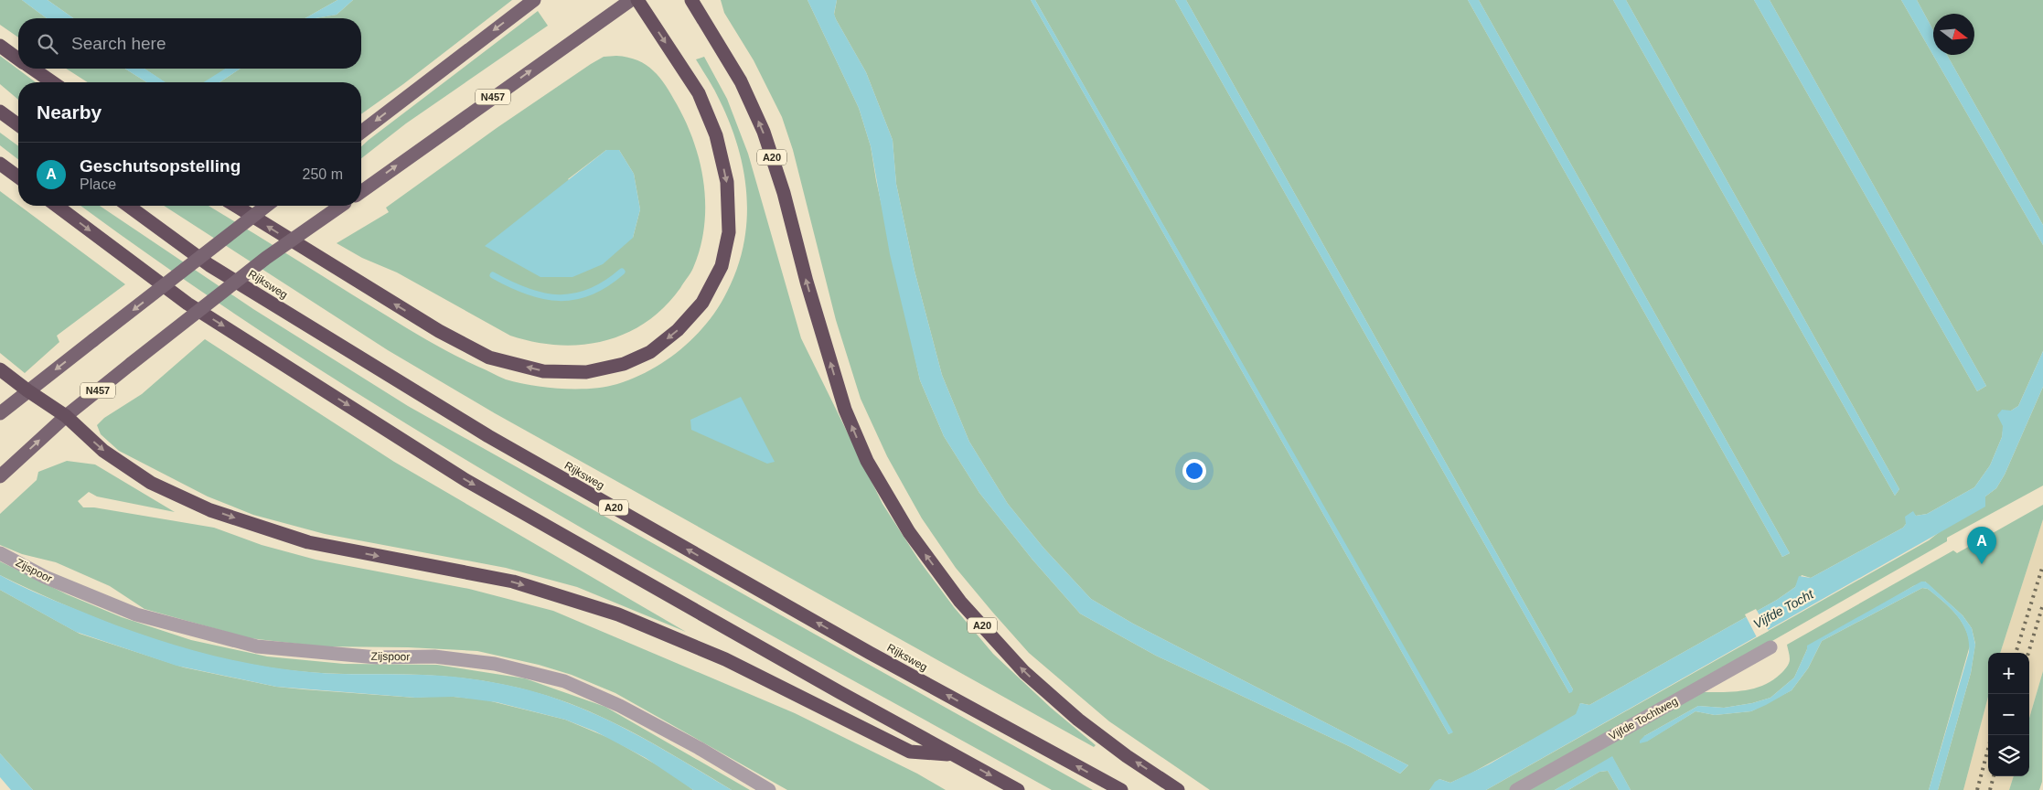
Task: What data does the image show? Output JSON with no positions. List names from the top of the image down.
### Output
{
  "streets": {
    "highway": ["A20", "Rijksweg"],
    "main road": ["N457"],
    "street": ["Zijspoor", "Vijfde Tochtweg"]
  },
  "water": ["Vijfde Tocht"],
  "north": "right",
  "page": {
    "search": "Search here",
    "heading": "Nearby",
    "list": [
      {
        "mark": "A",
        "name": "Geschutsopstelling",
        "note": "Place",
        "value": "250 m"
      }
    ],
    "pins": "A",
    "map_buttons": ["+", "−"]
  }
}
